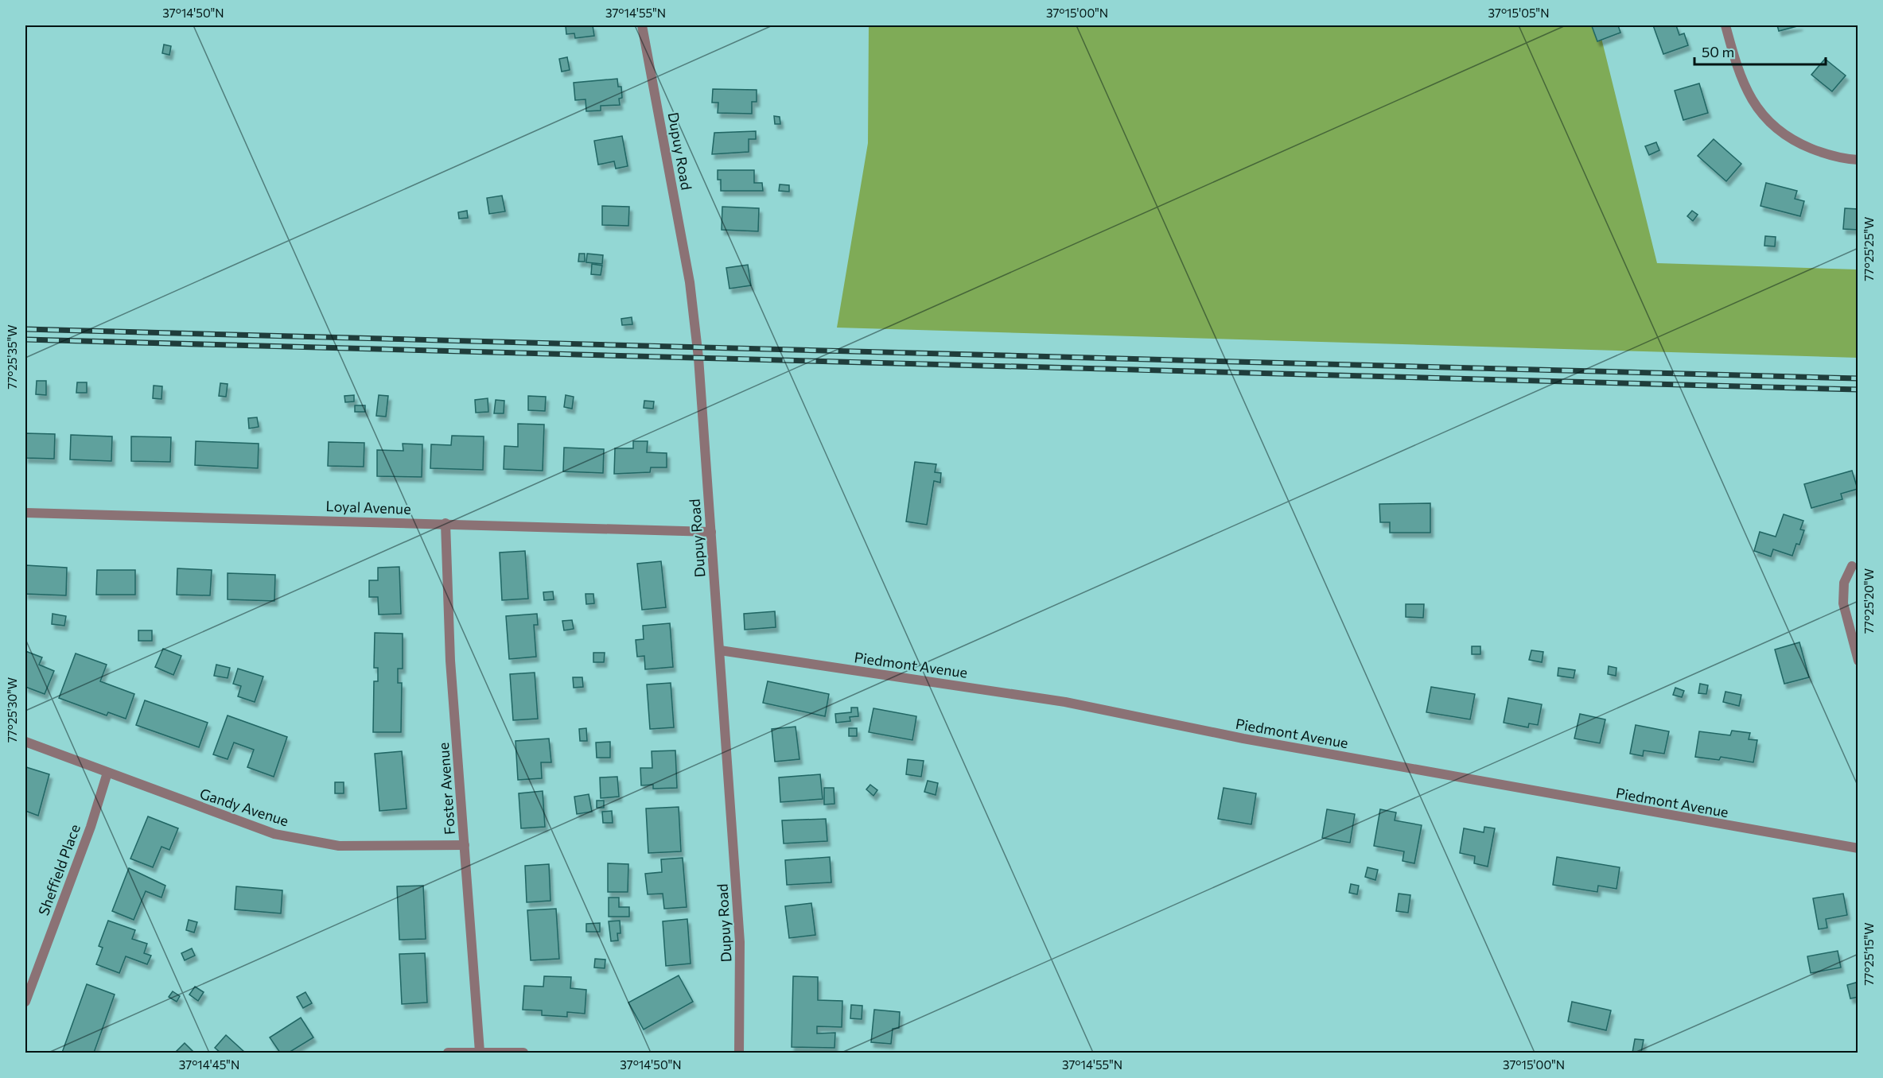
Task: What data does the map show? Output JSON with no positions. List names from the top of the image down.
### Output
{
  "streets": {
    "street": [
      "Dupuy Road",
      "Loyal Avenue",
      "Piedmont Avenue",
      "Foster Avenue",
      "Gandy Avenue",
      "Sheffield Place"
    ]
  },
  "crossings": [
    ["Dupuy Road", "Loyal Avenue"],
    ["Dupuy Road", "Piedmont Avenue"],
    ["Loyal Avenue", "Foster Avenue"],
    ["Foster Avenue", "Gandy Avenue"],
    ["Gandy Avenue", "Sheffield Place"]
  ],
  "scale_bar": "50 m",
  "coordinates": [
    "37°14'50\"N",
    "37°14'55\"N",
    "37°15'00\"N",
    "37°15'05\"N",
    "77°25'25\"W",
    "77°25'35\"W",
    "77°25'20\"W",
    "77°25'30\"W",
    "77°25'15\"W",
    "37°14'45\"N"
  ]
}
